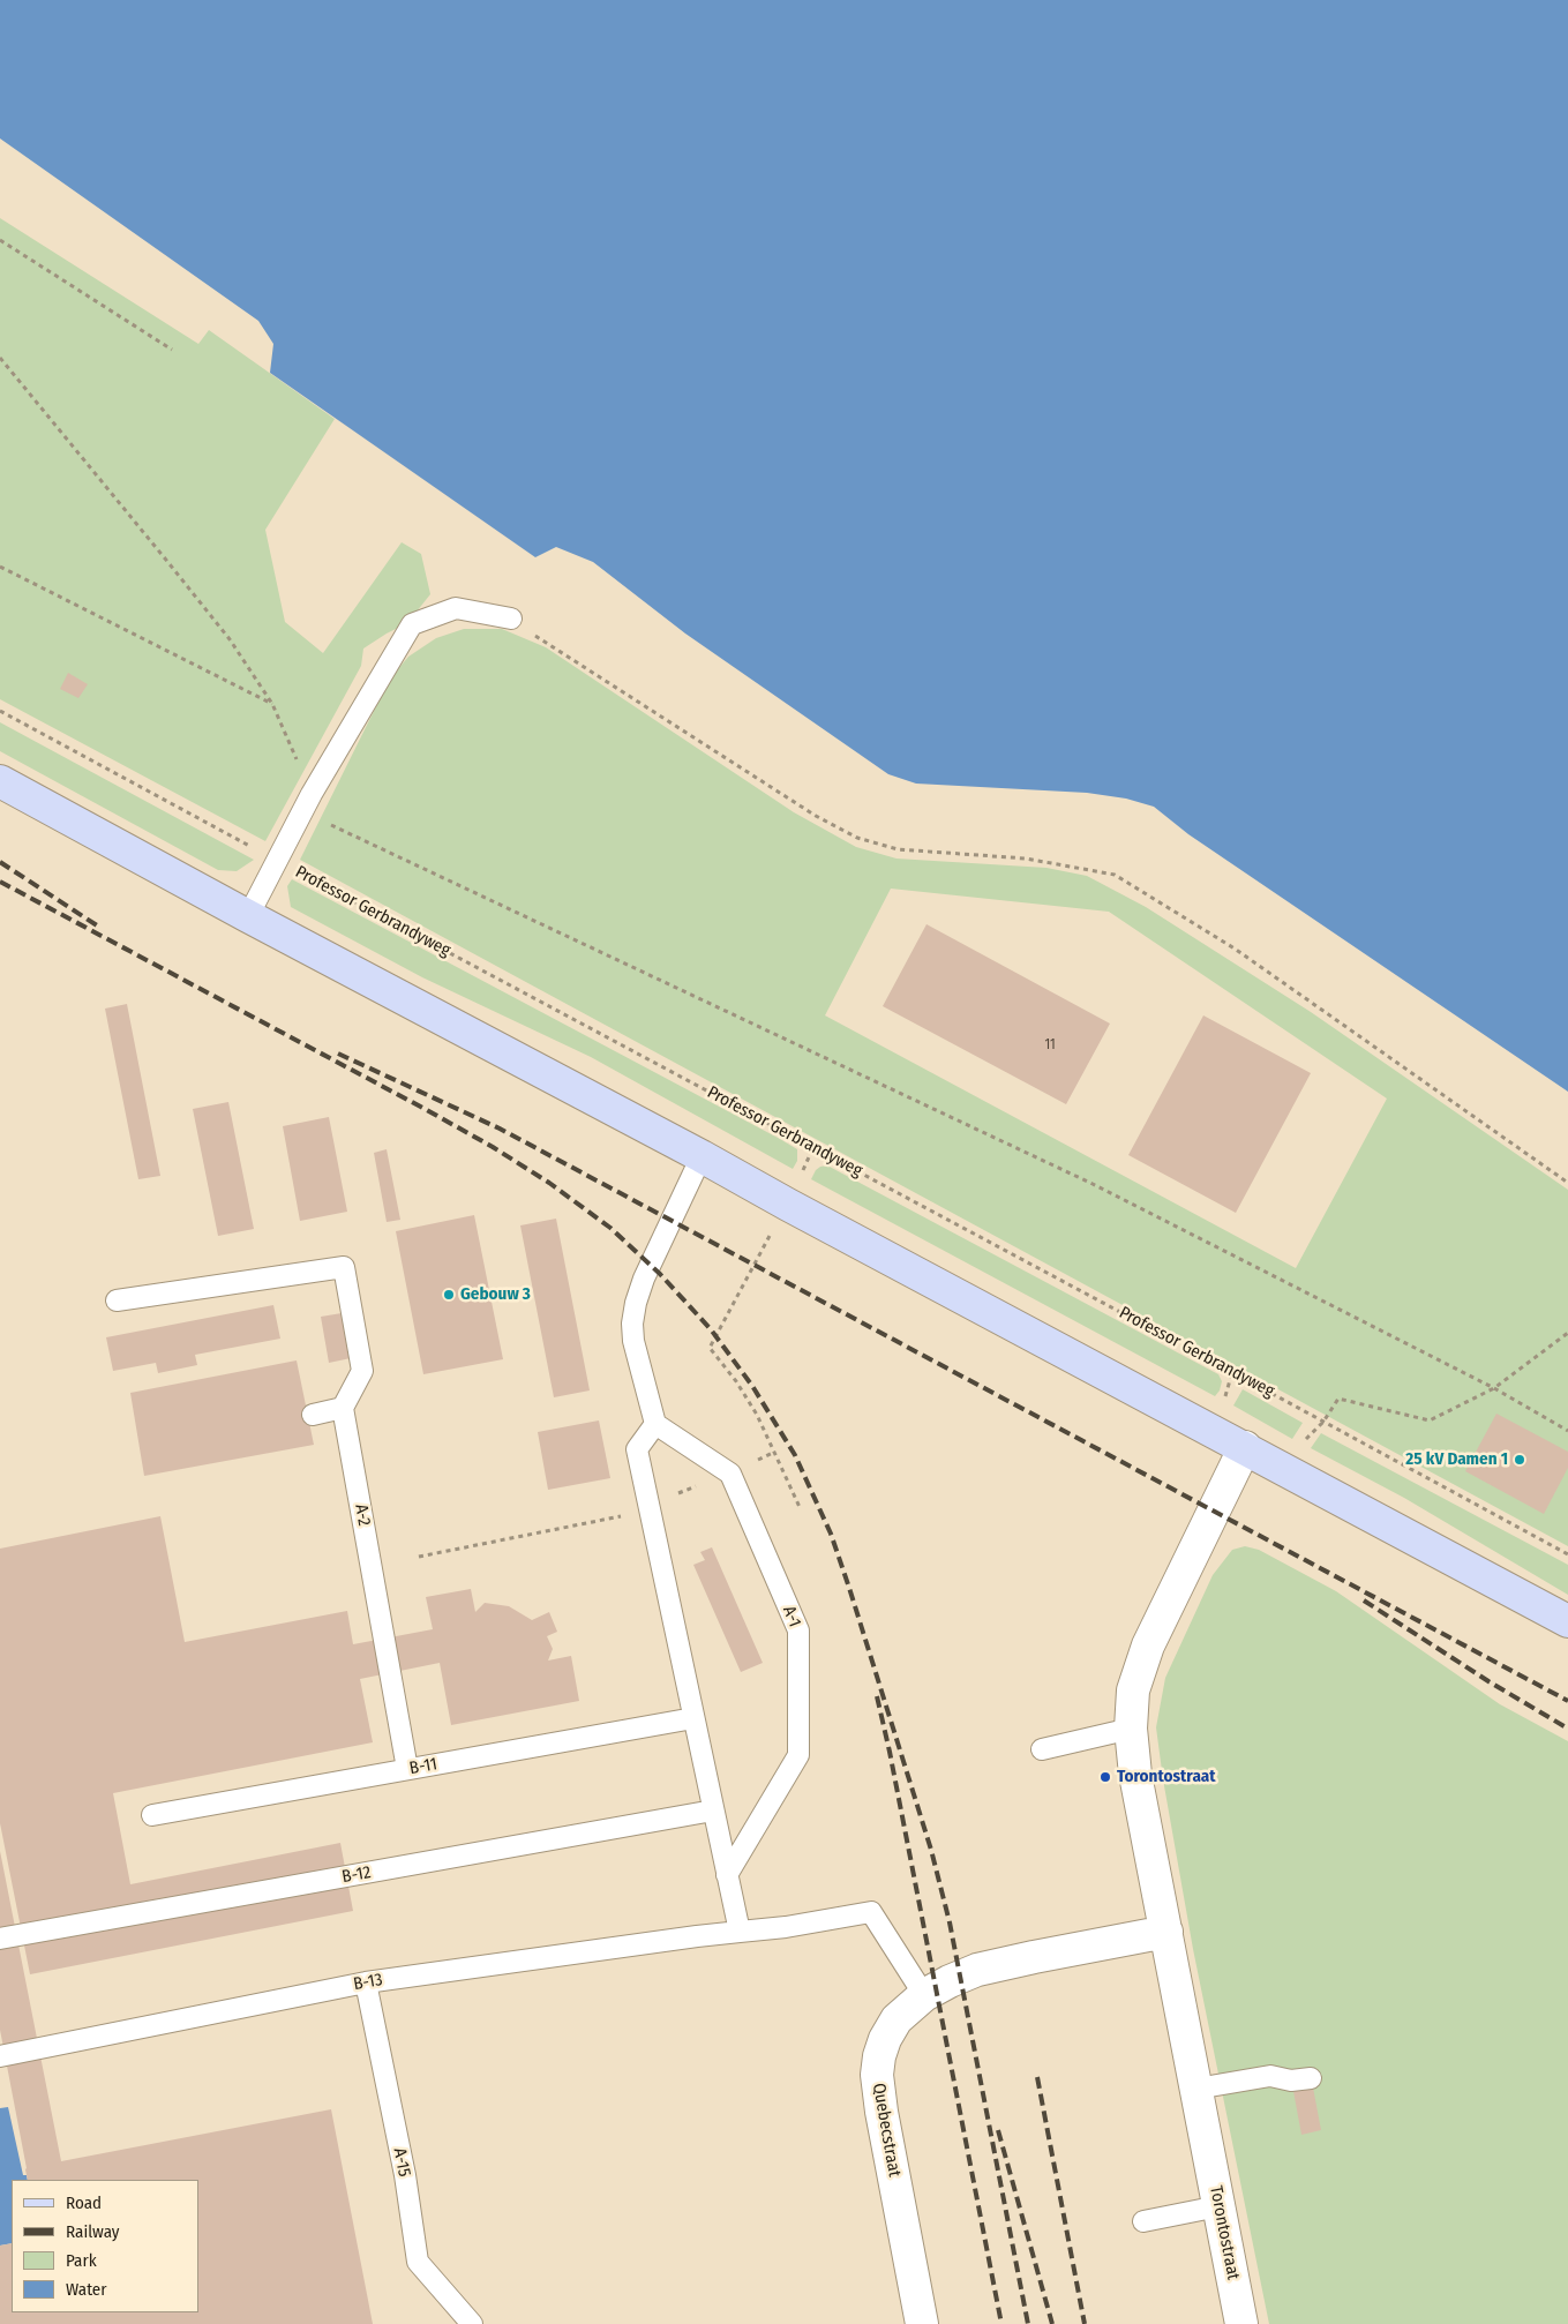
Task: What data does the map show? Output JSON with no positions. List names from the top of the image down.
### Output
{
  "streets": {
    "street": ["Quebecstraat", "Torontostraat"],
    "lane": [
      "A-2",
      "A-1",
      "B-11",
      "B-12",
      "B-13",
      "A-15"
    ],
    "path": ["Professor Gerbrandyweg"]
  },
  "crossings": [
    ["A-2", "B-11"],
    ["B-13", "A-15"],
    ["Quebecstraat", "Torontostraat"]
  ],
  "places": ["Gebouw 3", "25 kV Damen 1", "Torontostraat"],
  "house_numbers": ["11"],
  "legend": [
    "Road",
    "Railway",
    "Park",
    "Water"
  ]
}
